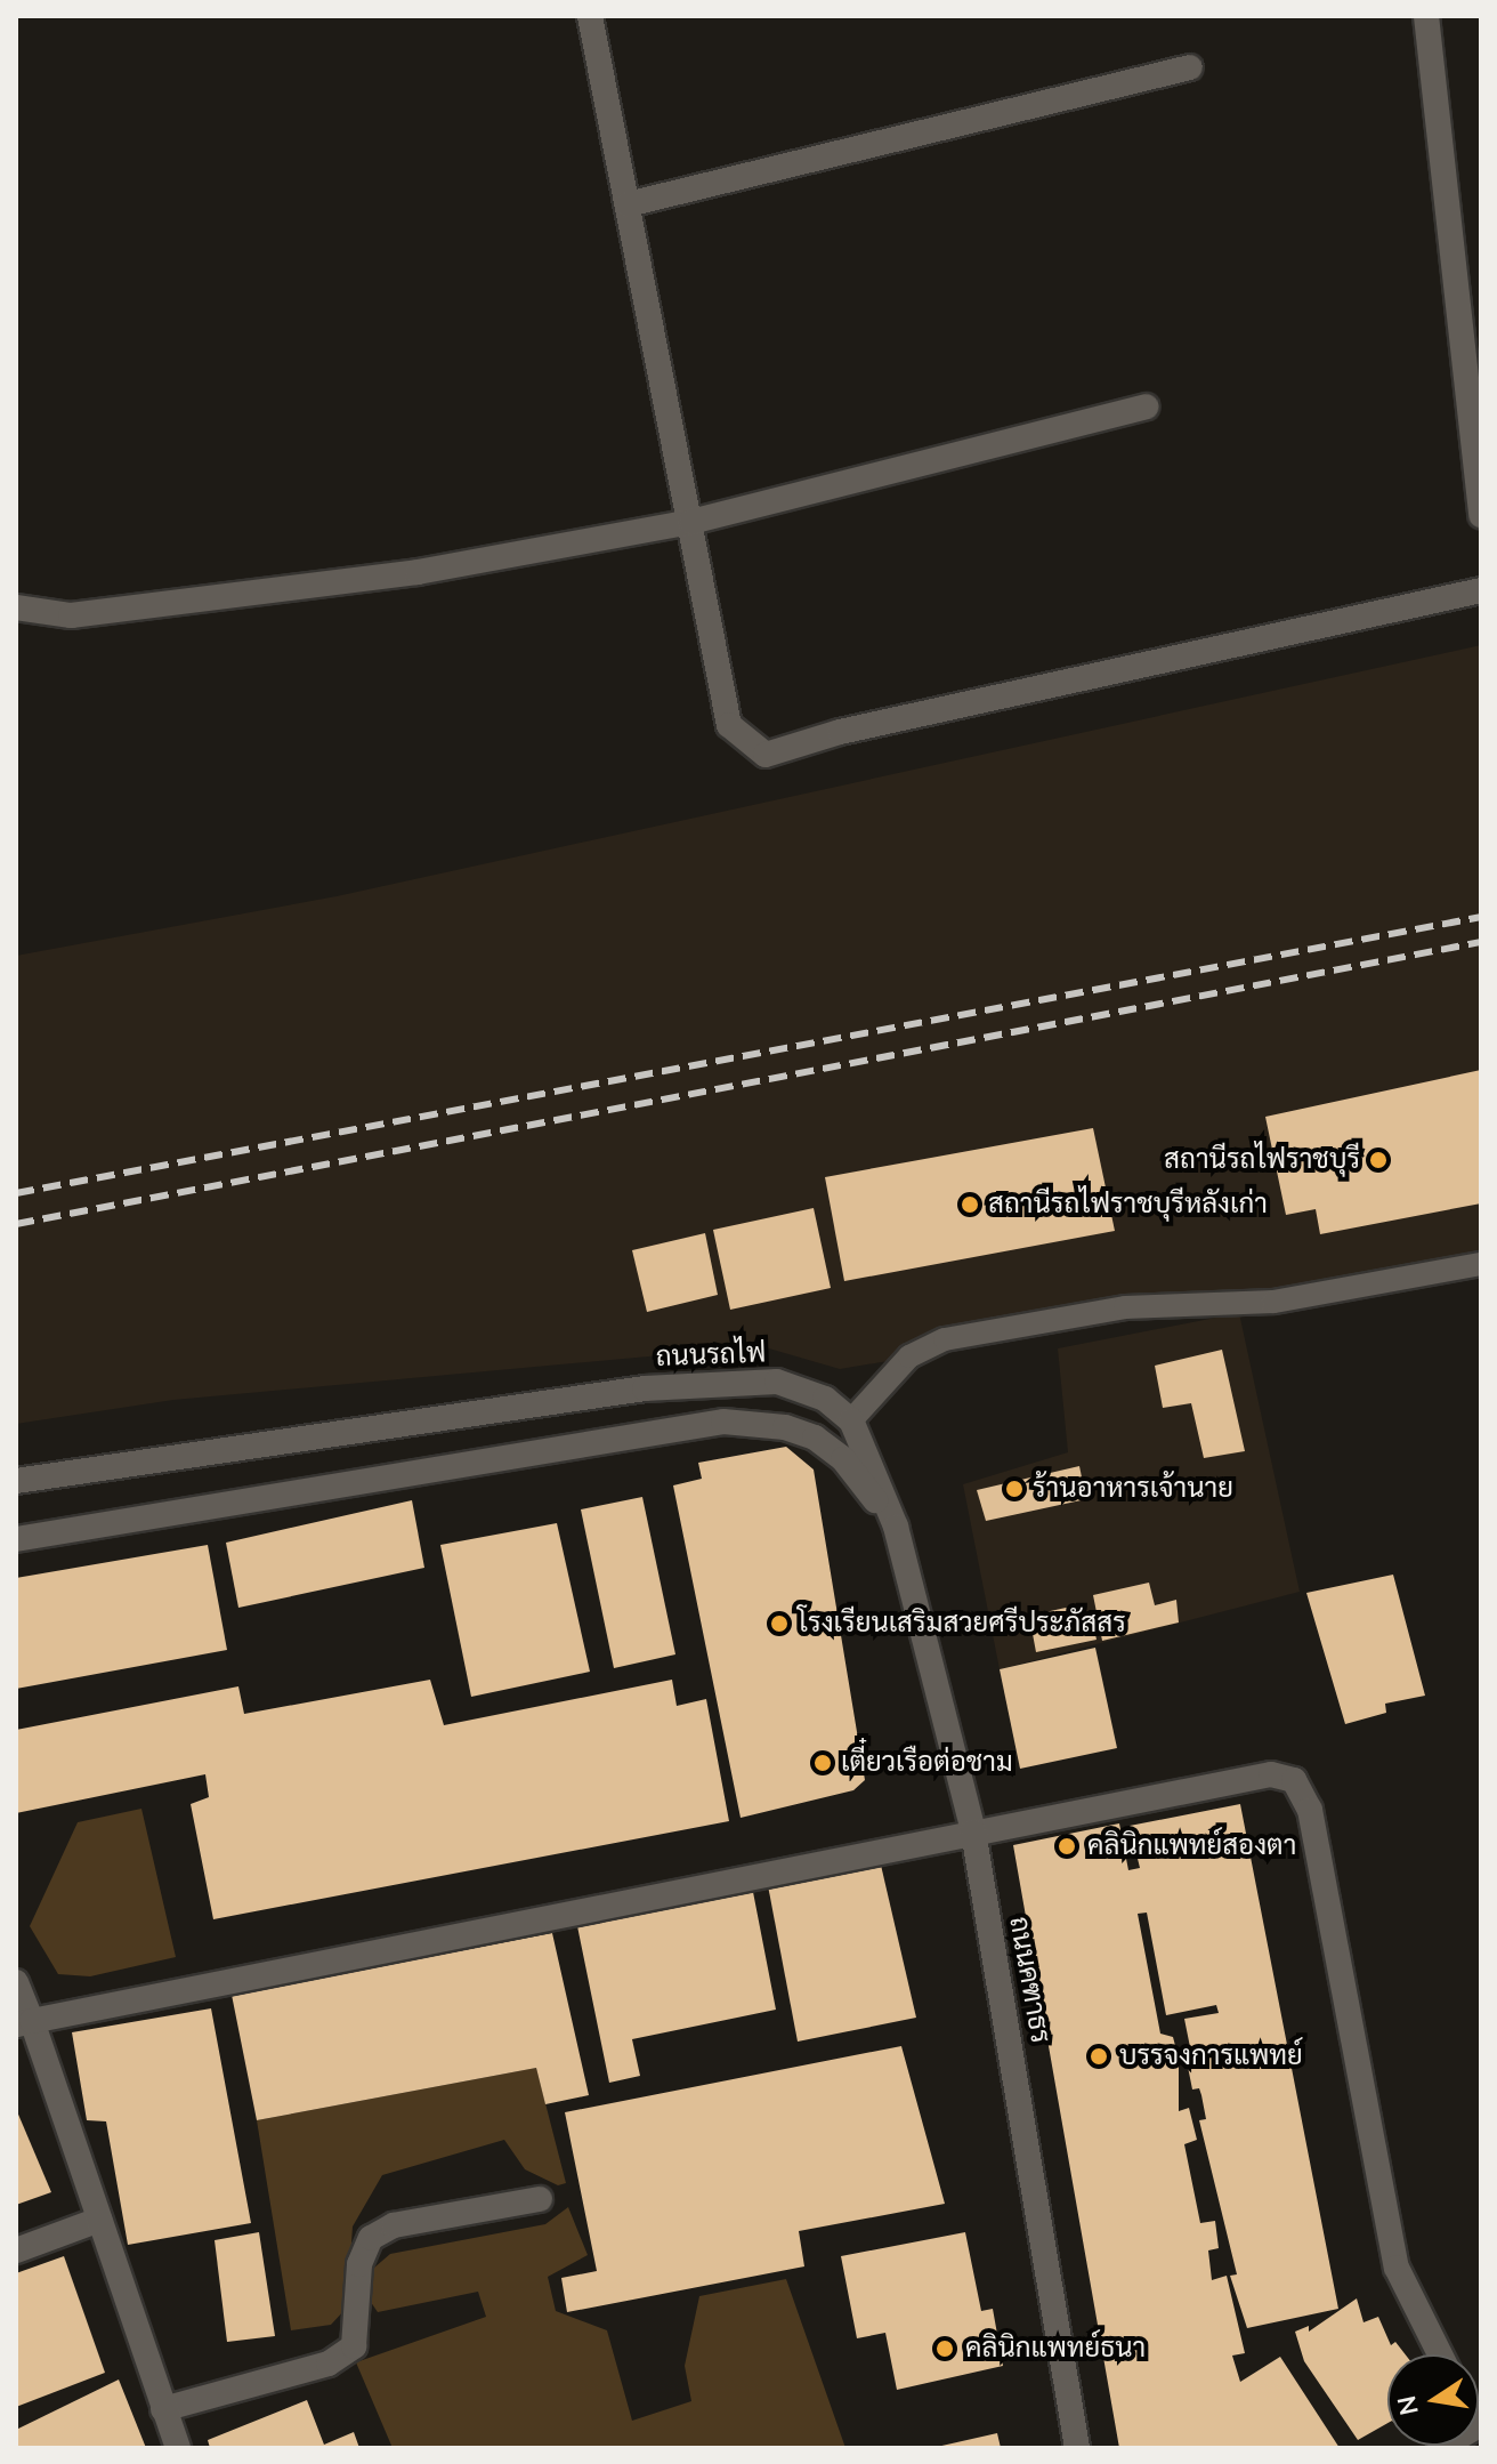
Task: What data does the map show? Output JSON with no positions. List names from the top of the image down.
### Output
{
  "streets": {
    "street": ["ถนนรถไฟ", "ถนนคฑาธร"]
  },
  "places": [
    "สถานีรถไฟราชบุรี",
    "สถานีรถไฟราชบุรีหลังเก่า",
    "ร้านอาหารเจ้านาย",
    "โรงเรียนเสริมสวยศรีประภัสสร",
    "เตี๋ยวเรือต่อชาม",
    "คลินิกแพทย์สองตา",
    "บรรจงการแพทย์",
    "คลินิกแพทย์ธนา"
  ],
  "north": "left"
}
